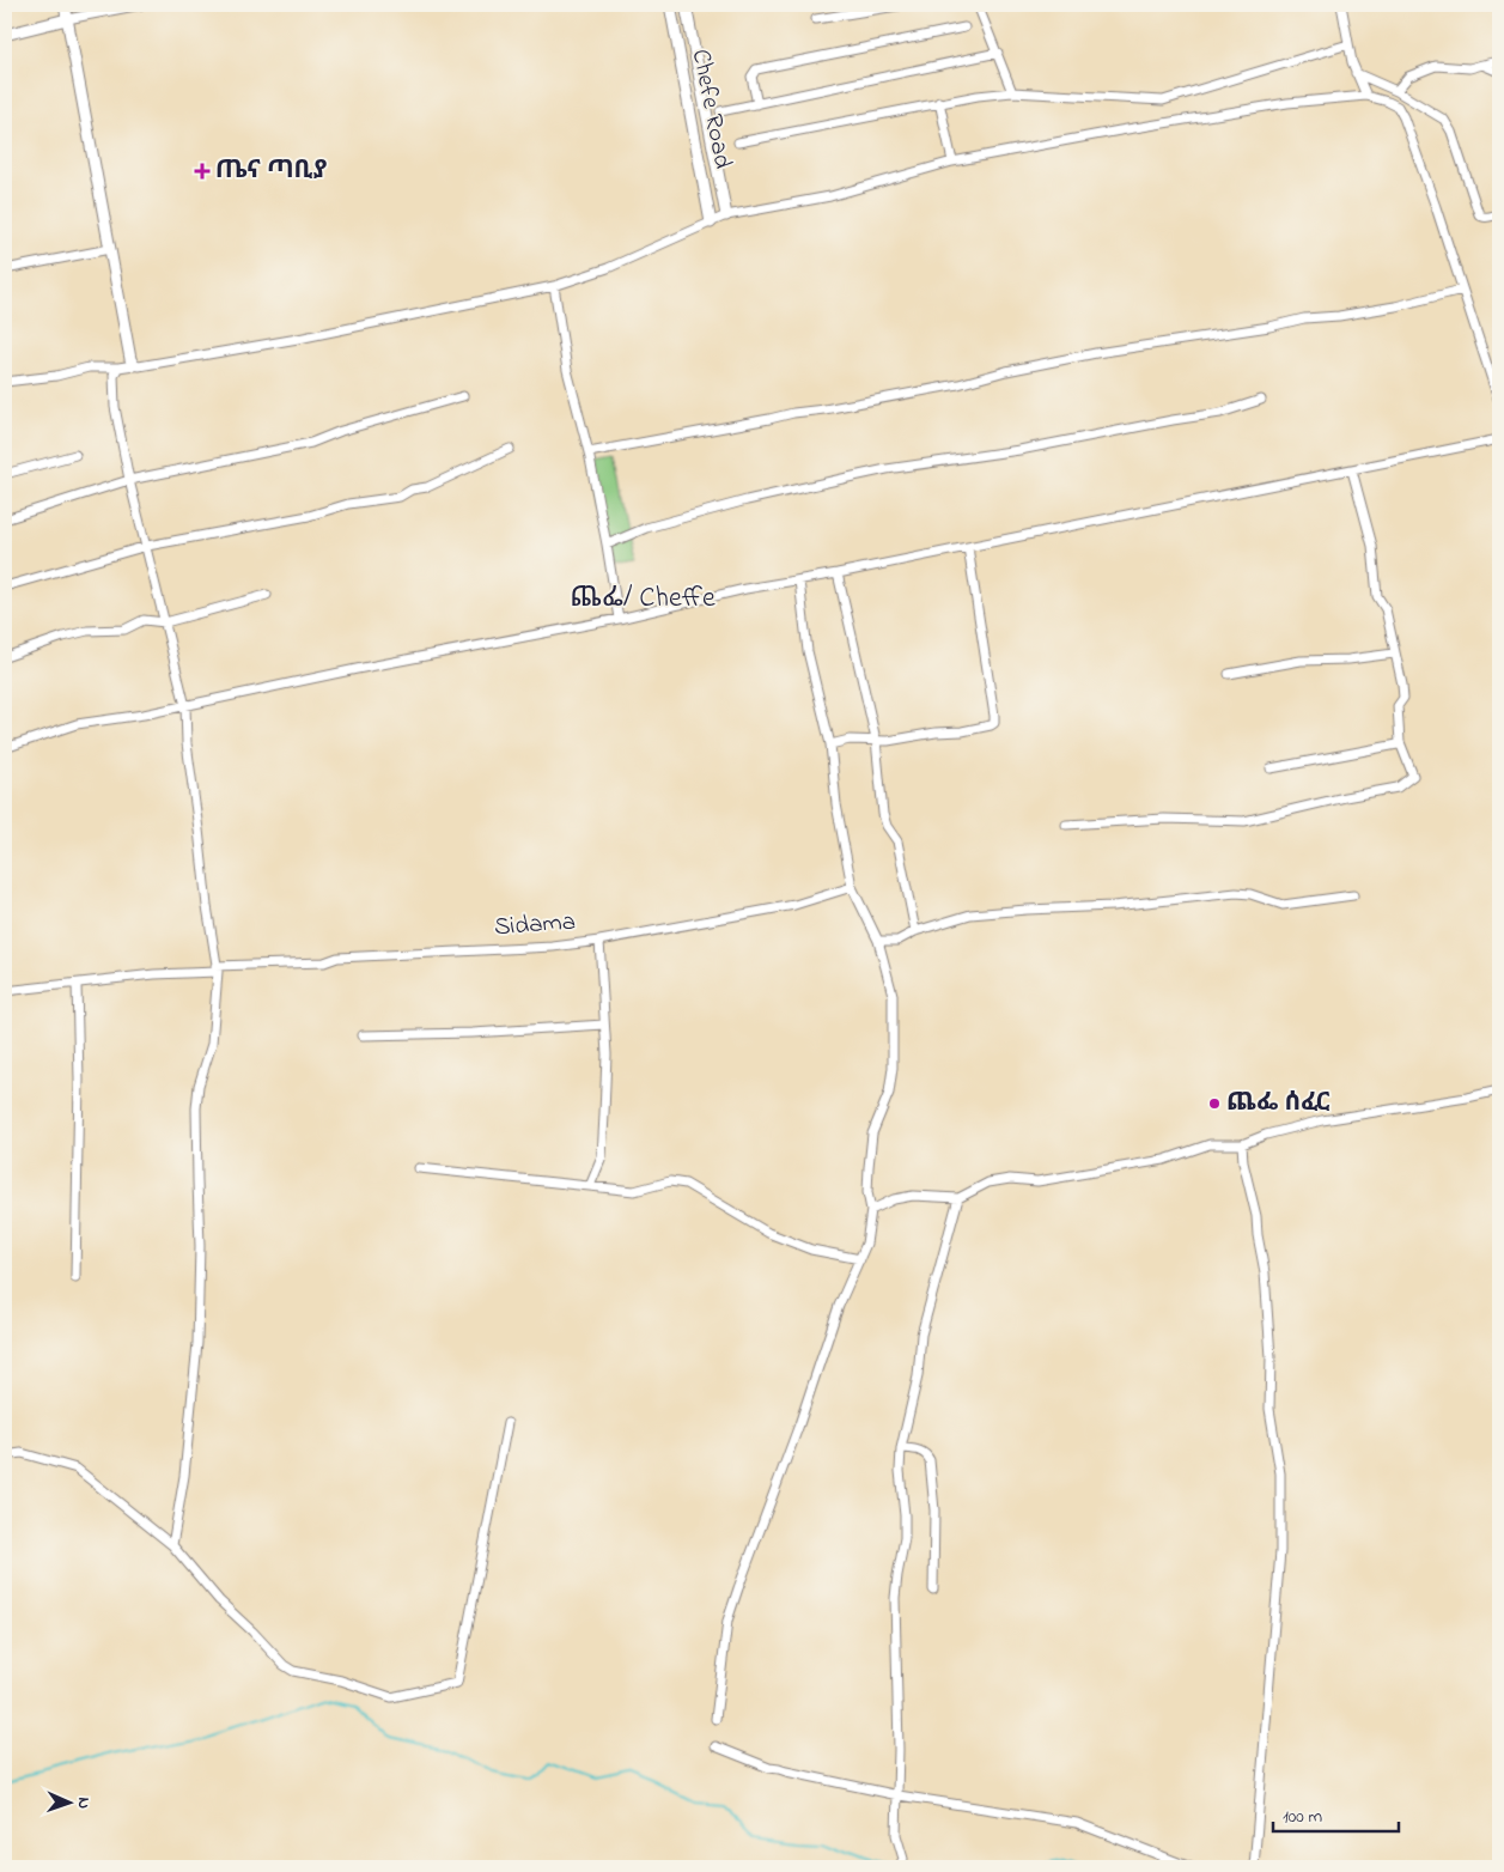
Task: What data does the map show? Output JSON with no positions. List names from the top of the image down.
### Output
{
  "streets": {
    "street": ["Chefe Road", "Sidama"]
  },
  "districts": ["ጨፌ/ Cheffe"],
  "places": {
    "health": ["ጤና ጣቢያ"],
    "other": ["ጨፌ ሰፈር"]
  },
  "scale_bar": "100 m",
  "north": "right"
}
